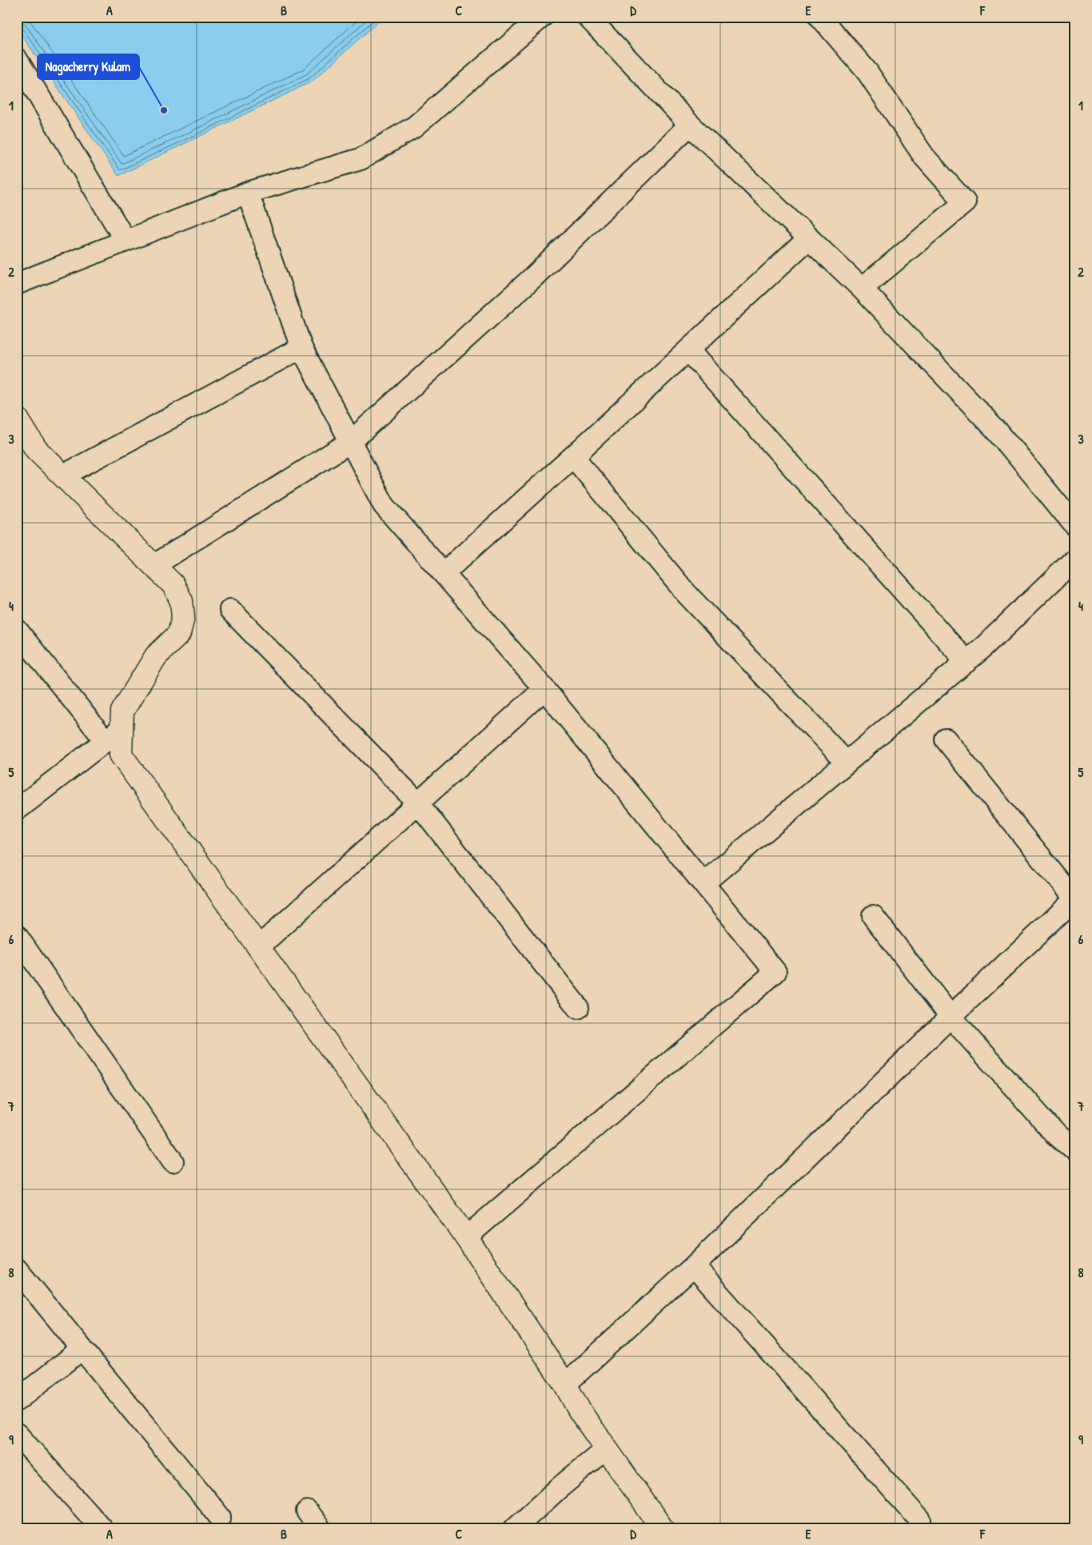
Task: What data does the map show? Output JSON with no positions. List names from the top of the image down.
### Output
{
  "places": ["Nagacherry Kulam"],
  "grid": {
    "columns": [
      "A",
      "B",
      "C",
      "D",
      "E",
      "F"
    ],
    "rows": [
      "1",
      "2",
      "3",
      "4",
      "5",
      "6",
      "7",
      "8",
      "9"
    ]
  }
}
